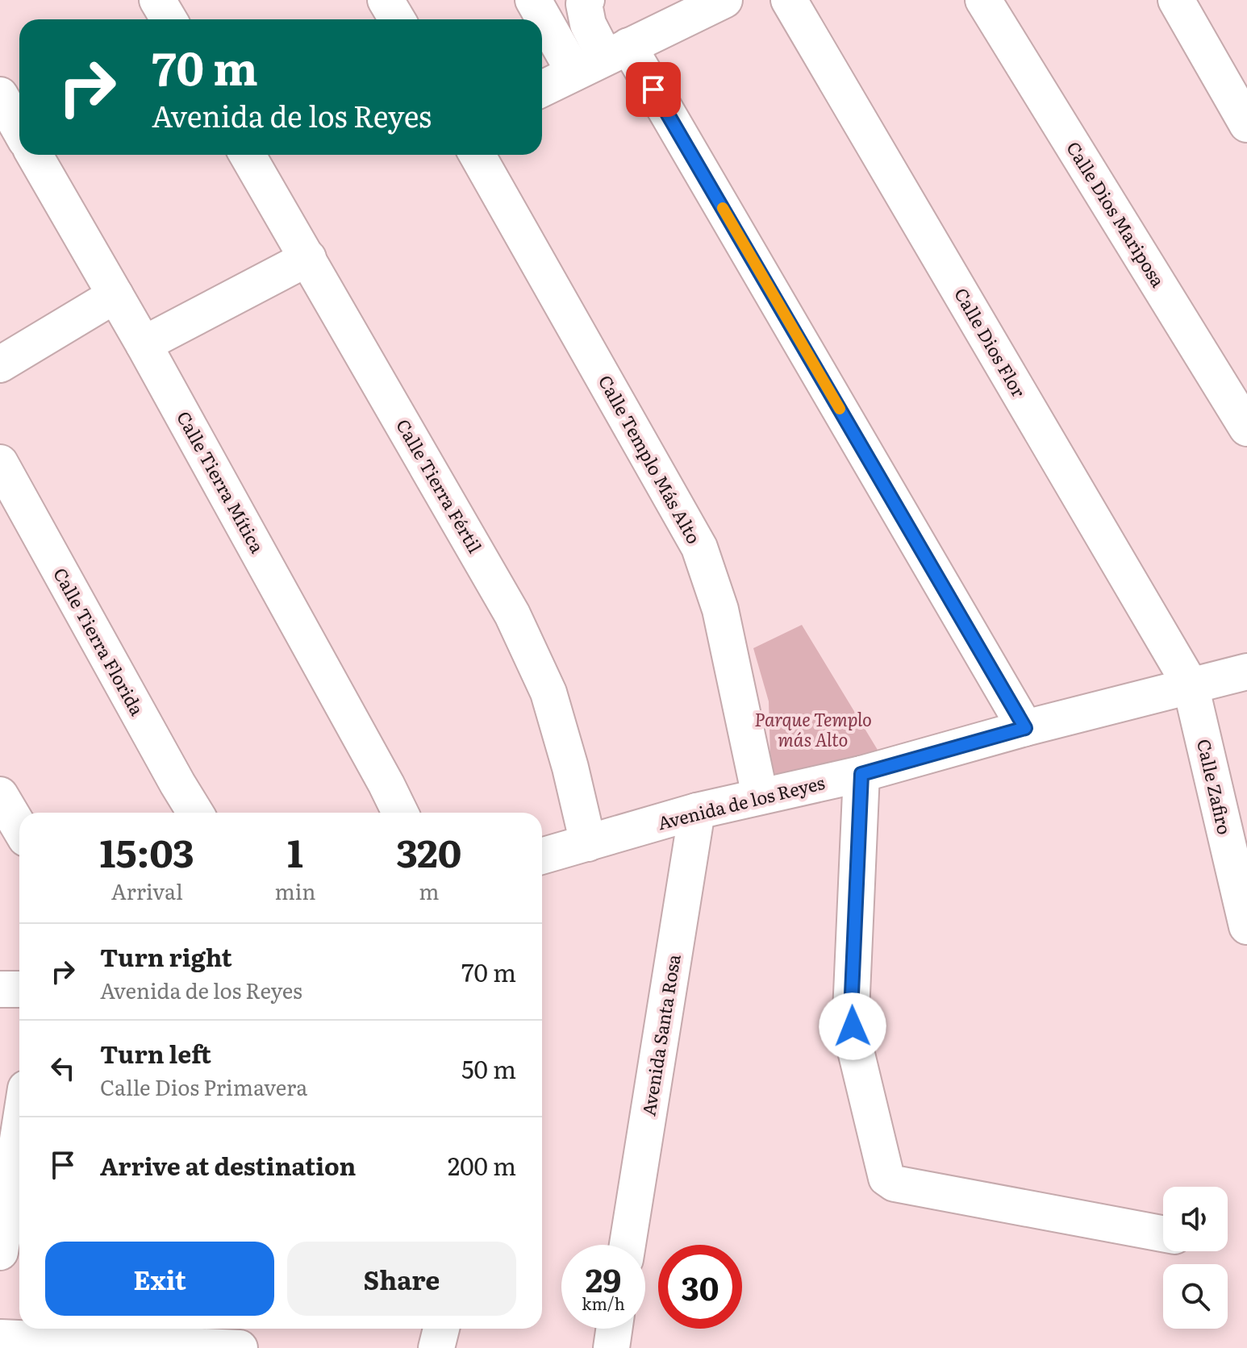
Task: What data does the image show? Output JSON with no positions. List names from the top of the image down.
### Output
{
  "streets": {
    "street": [
      "Calle Dios Mariposa",
      "Calle Dios Flor",
      "Calle Templo Más Alto",
      "Calle Tierra Mítica",
      "Calle Tierra Fértil",
      "Calle Tierra Florida",
      "Calle Zafiro",
      "Avenida de los Reyes",
      "Avenida Santa Rosa"
    ]
  },
  "crossings": [
    ["Calle Dios Flor", "Calle Zafiro"],
    ["Calle Dios Flor", "Avenida de los Reyes"],
    ["Calle Templo Más Alto", "Avenida de los Reyes"],
    ["Calle Tierra Fértil", "Avenida de los Reyes"],
    ["Calle Zafiro", "Avenida de los Reyes"],
    ["Avenida de los Reyes", "Avenida Santa Rosa"]
  ],
  "parks": ["Parque Templo más Alto"],
  "page": {
    "turn": ["70 m", "Avenida de los Reyes"],
    "eta": [
      "15:03",
      "Arrival",
      "1",
      "min",
      "320",
      "m"
    ],
    "list": [
      {
        "name": "Turn right",
        "note": "Avenida de los Reyes",
        "value": "70 m"
      },
      {
        "name": "Turn left",
        "note": "Calle Dios Primavera",
        "value": "50 m"
      },
      {
        "name": "Arrive at destination",
        "value": "200 m"
      }
    ],
    "buttons": ["Exit", "Share"],
    "speed": "29 km/h",
    "limit": "30"
  }
}
